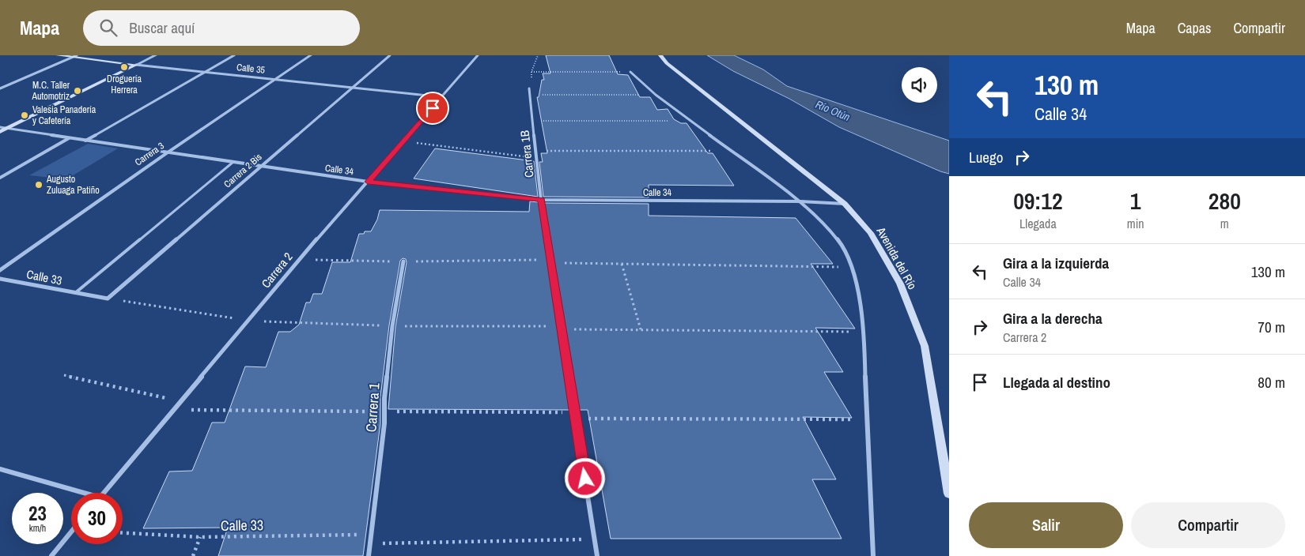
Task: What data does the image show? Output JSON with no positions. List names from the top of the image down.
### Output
{
  "streets": {
    "main road": ["Calle 35", "Avenida del Río"],
    "street": [
      "Carrera 3",
      "Carrera 1B",
      "Calle 34",
      "Carrera 2 Bis",
      "Carrera 2",
      "Calle 33",
      "Carrera 1"
    ]
  },
  "crossings": [
    ["Calle 35", "Carrera 3"],
    ["Calle 35", "Carrera 2 Bis"],
    ["Calle 35", "Carrera 2"],
    ["Carrera 3", "Calle 34"],
    ["Carrera 1B", "Calle 34"],
    ["Calle 34", "Carrera 2 Bis"],
    ["Calle 34", "Avenida del Río"],
    ["Calle 34", "Carrera 2"],
    ["Carrera 2 Bis", "Calle 33"],
    ["Calle 33", "Carrera 1"]
  ],
  "water": ["Río Otún"],
  "places": [
    "Droguería Herrera",
    "M.C. Taller Automotriz",
    "Valesia Panadería y Cafetería",
    "Augusto Zuluaga Patiño"
  ],
  "page": {
    "header": "Mapa",
    "search": "Buscar aquí",
    "nav": ["Mapa", "Capas", "Compartir"],
    "turn": ["130 m", "Calle 34"],
    "then": "Luego",
    "eta": [
      "09:12",
      "Llegada",
      "1",
      "min",
      "280",
      "m"
    ],
    "list": [
      {
        "name": "Gira a la izquierda",
        "note": "Calle 34",
        "value": "130 m"
      },
      {
        "name": "Gira a la derecha",
        "note": "Carrera 2",
        "value": "70 m"
      },
      {
        "name": "Llegada al destino",
        "value": "80 m"
      }
    ],
    "speed": "23 km/h",
    "limit": "30",
    "buttons": ["Salir", "Compartir"]
  }
}
